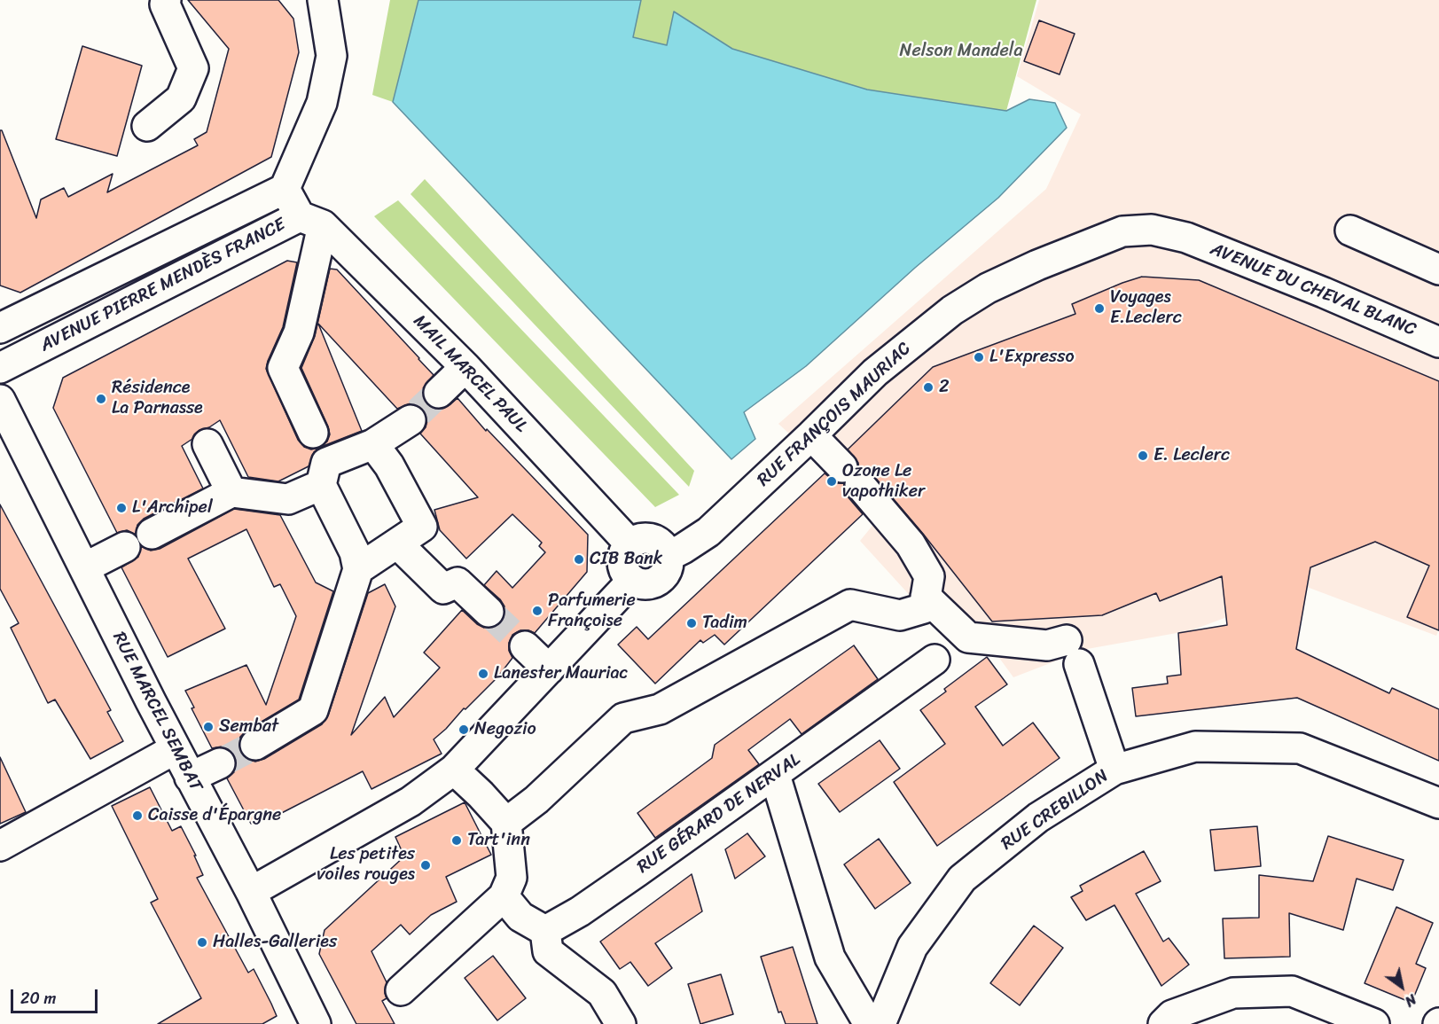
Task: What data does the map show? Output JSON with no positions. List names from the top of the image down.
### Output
{
  "streets": {
    "street": [
      "AVENUE PIERRE MENDÈS FRANCE",
      "AVENUE DU CHEVAL BLANC",
      "MAIL MARCEL PAUL",
      "RUE FRANÇOIS MAURIAC",
      "RUE MARCEL SEMBAT",
      "RUE CREBILLON",
      "RUE GÉRARD DE NERVAL"
    ]
  },
  "crossings": [
    ["AVENUE PIERRE MENDÈS FRANCE", "MAIL MARCEL PAUL"],
    ["AVENUE DU CHEVAL BLANC", "RUE FRANÇOIS MAURIAC"],
    ["MAIL MARCEL PAUL", "RUE FRANÇOIS MAURIAC"]
  ],
  "parks": ["Nelson Mandela"],
  "places": [
    "Voyages E.Leclerc",
    "L'Expresso",
    "2",
    "Résidence La Parnasse",
    "E. Leclerc",
    "Ozone Le vapothiker",
    "L'Archipel",
    "CIB Bank",
    "Parfumerie Françoise",
    "Tadim",
    "Lanester Mauriac",
    "Sembat",
    "Negozio",
    "Caisse d'Épargne",
    "Tart'inn",
    "Les petites voiles rouges",
    "Halles-Galleries"
  ],
  "scale_bar": "20 m",
  "north": "bottom right"
}
